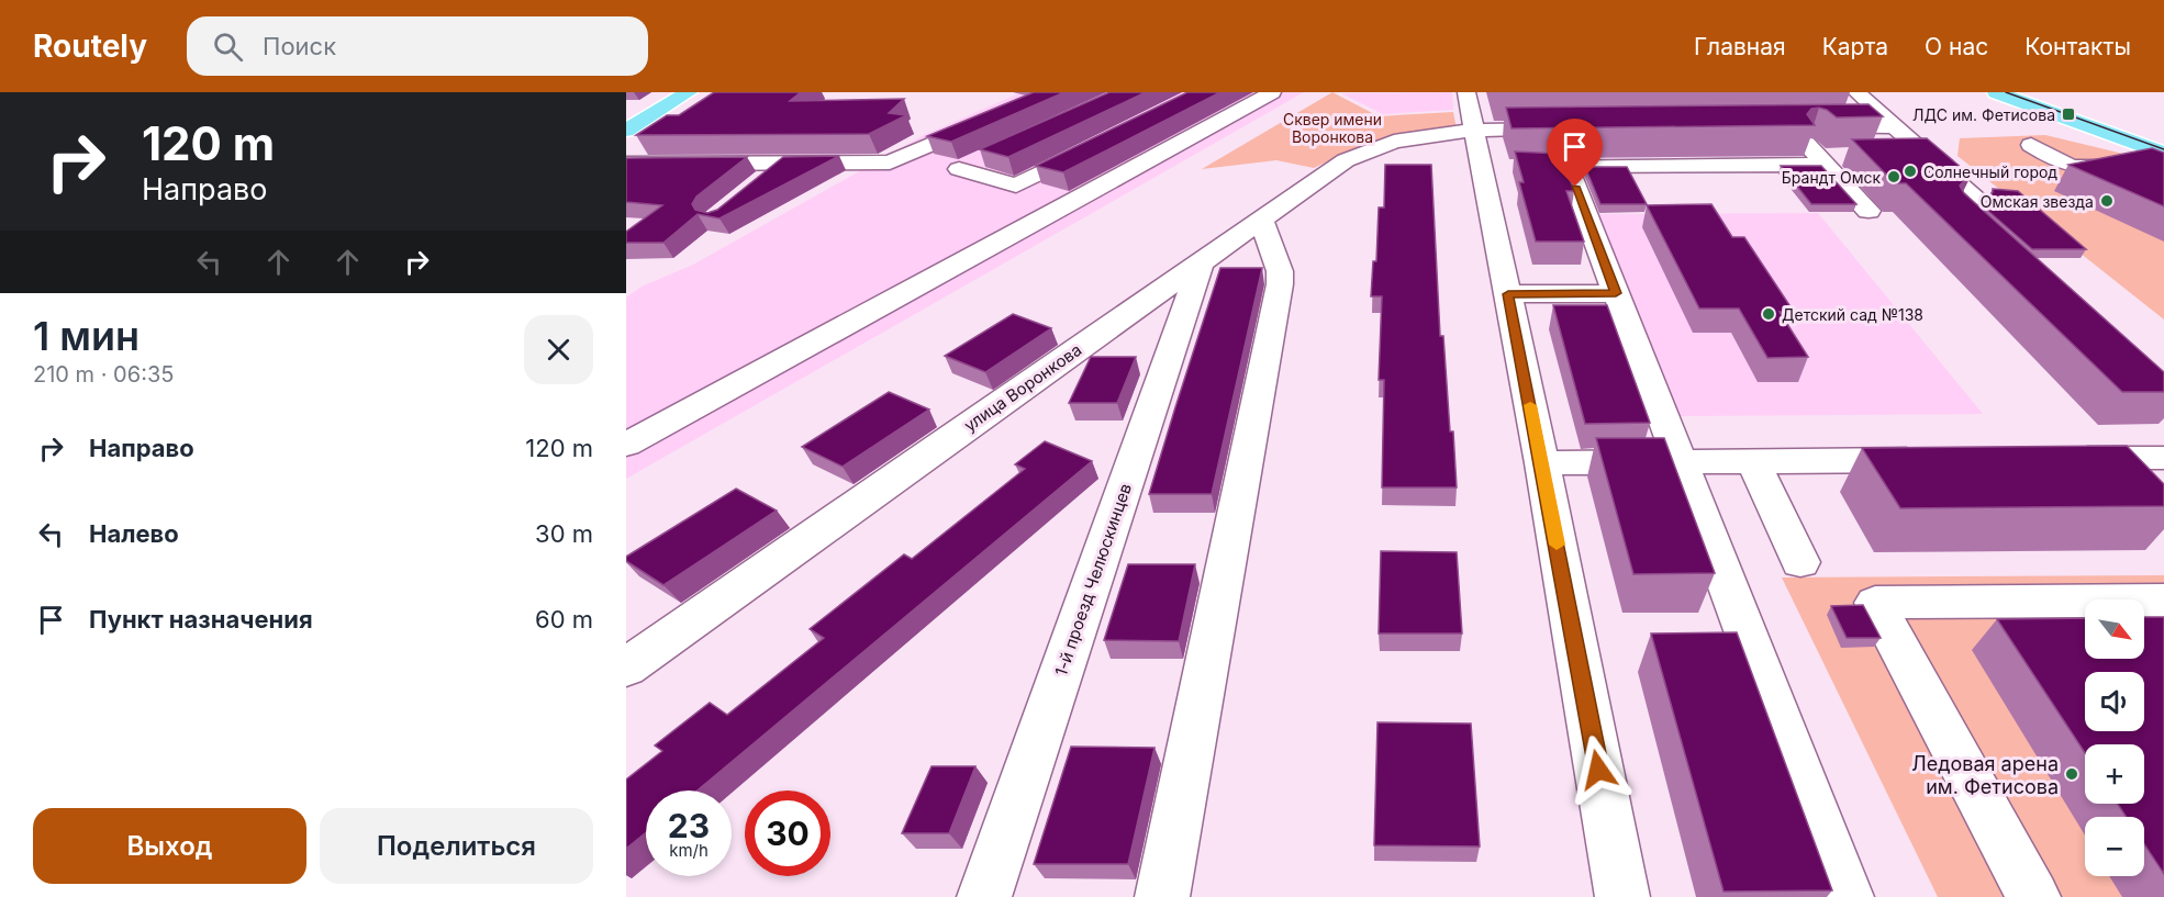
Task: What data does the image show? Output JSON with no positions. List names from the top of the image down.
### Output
{
  "streets": {
    "street": ["улица Воронкова", "1-й проезд Челюскинцев"]
  },
  "crossings": [
    ["улица Воронкова", "1-й проезд Челюскинцев"]
  ],
  "parks": ["Сквер имени Воронкова"],
  "places": {
    "transit": ["ЛДС им. Фетисова"],
    "other": [
      "Солнечный город",
      "Брандт Омск",
      "Омская звезда",
      "Детский сад №138",
      "Ледовая арена им. Фетисова"
    ]
  },
  "north": "bottom right",
  "page": {
    "header": "Routely",
    "search": "Поиск",
    "nav": [
      "Главная",
      "Карта",
      "О нас",
      "Контакты"
    ],
    "turn": ["120 m", "Направо"],
    "heading": ["1 мин", "210 m · 06:35"],
    "list": [
      {
        "name": "Направо",
        "value": "120 m"
      },
      {
        "name": "Налево",
        "value": "30 m"
      },
      {
        "name": "Пункт назначения",
        "value": "60 m"
      }
    ],
    "map_buttons": ["+", "−"],
    "speed": "23 km/h",
    "limit": "30",
    "buttons": ["Выход", "Поделиться"]
  }
}
